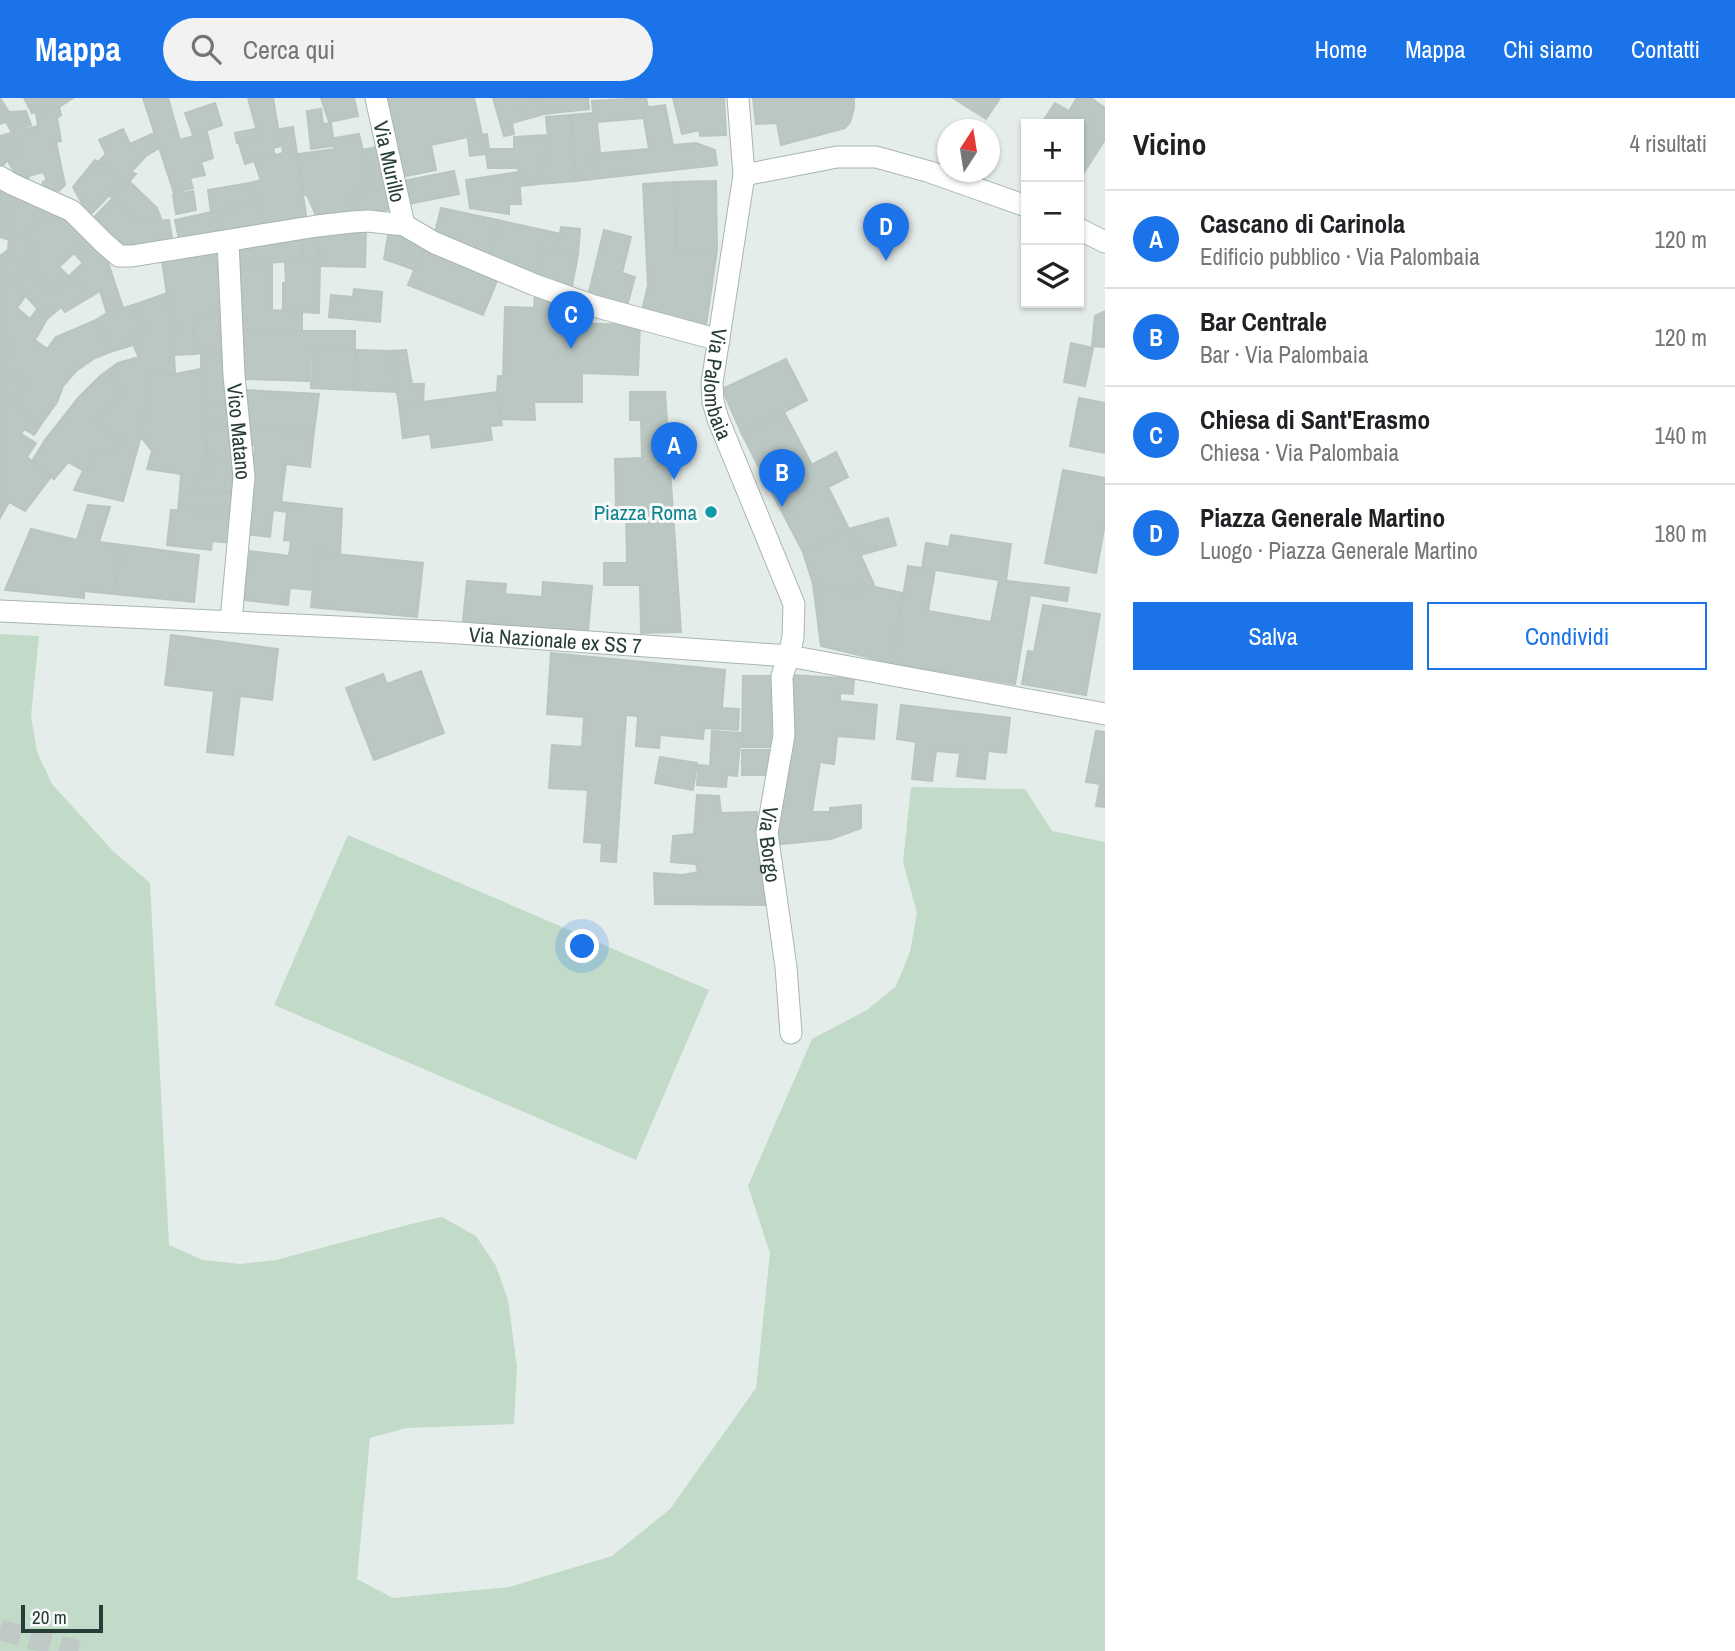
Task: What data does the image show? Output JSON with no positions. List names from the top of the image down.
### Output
{
  "streets": {
    "street": [
      "Via Murillo",
      "Via Palombaia",
      "Vico Matano",
      "Via Nazionale ex SS 7",
      "Via Borgo"
    ]
  },
  "crossings": [
    ["Via Palombaia", "Via Nazionale ex SS 7"],
    ["Via Palombaia", "Via Borgo"],
    ["Vico Matano", "Via Nazionale ex SS 7"],
    ["Via Nazionale ex SS 7", "Via Borgo"]
  ],
  "places": ["Piazza Roma"],
  "scale_bar": "20 m",
  "north": "top",
  "page": {
    "header": "Mappa",
    "search": "Cerca qui",
    "nav": [
      "Home",
      "Mappa",
      "Chi siamo",
      "Contatti"
    ],
    "heading": ["Vicino", "4 risultati"],
    "map_buttons": ["+", "−"],
    "list": [
      {
        "mark": "A",
        "name": "Cascano di Carinola",
        "note": "Edificio pubblico · Via Palombaia",
        "value": "120 m"
      },
      {
        "mark": "B",
        "name": "Bar Centrale",
        "note": "Bar · Via Palombaia",
        "value": "120 m"
      },
      {
        "mark": "C",
        "name": "Chiesa di Sant'Erasmo",
        "note": "Chiesa · Via Palombaia",
        "value": "140 m"
      },
      {
        "mark": "D",
        "name": "Piazza Generale Martino",
        "note": "Luogo · Piazza Generale Martino",
        "value": "180 m"
      }
    ],
    "pins": [
      "D",
      "C",
      "A",
      "B"
    ],
    "buttons": ["Salva", "Condividi"],
    "scale": "20 m"
  }
}
